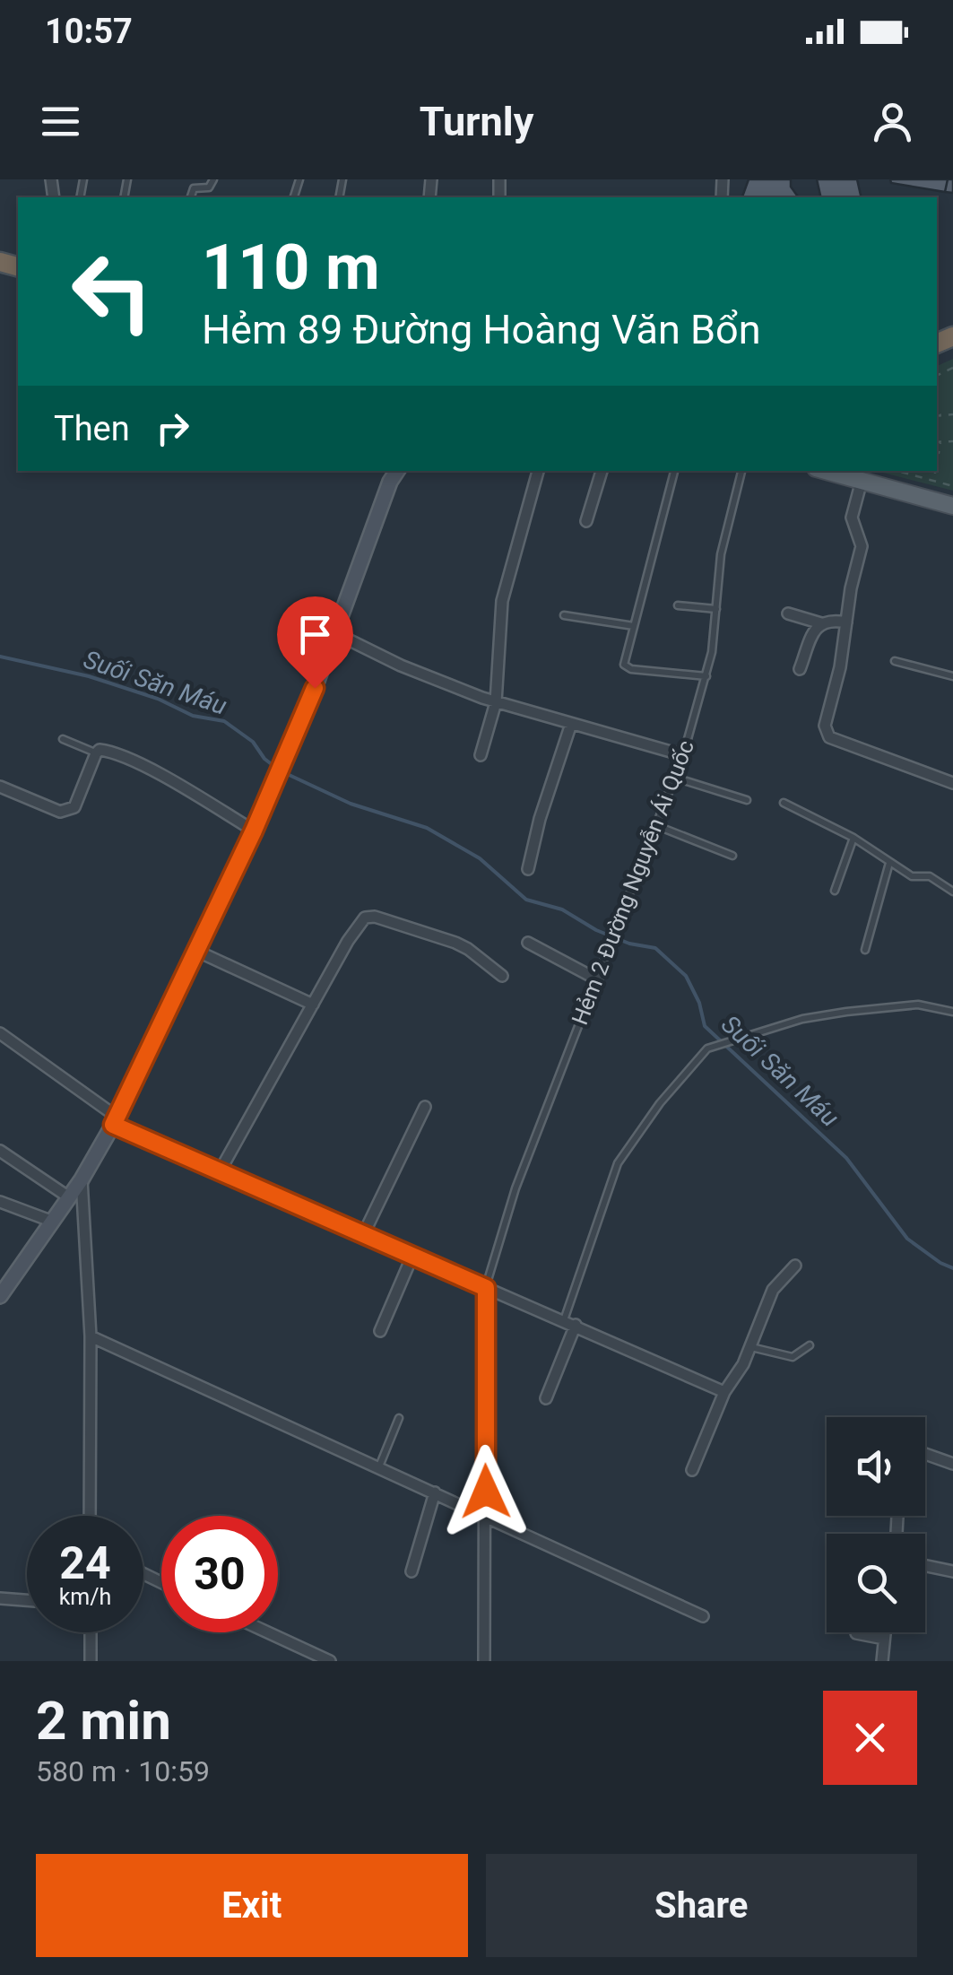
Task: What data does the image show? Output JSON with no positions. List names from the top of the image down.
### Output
{
  "streets": {
    "lane": ["Hẻm 2 Đường Nguyễn Ái Quốc"]
  },
  "water": ["Suối Săn Máu"],
  "page": {
    "status": "10:57",
    "header": "Turnly",
    "turn": ["110 m", "Hẻm 89 Đường Hoàng Văn Bổn"],
    "then": "Then",
    "speed": "24 km/h",
    "limit": "30",
    "heading": ["2 min", "580 m · 10:59"],
    "buttons": ["Exit", "Share"]
  }
}
